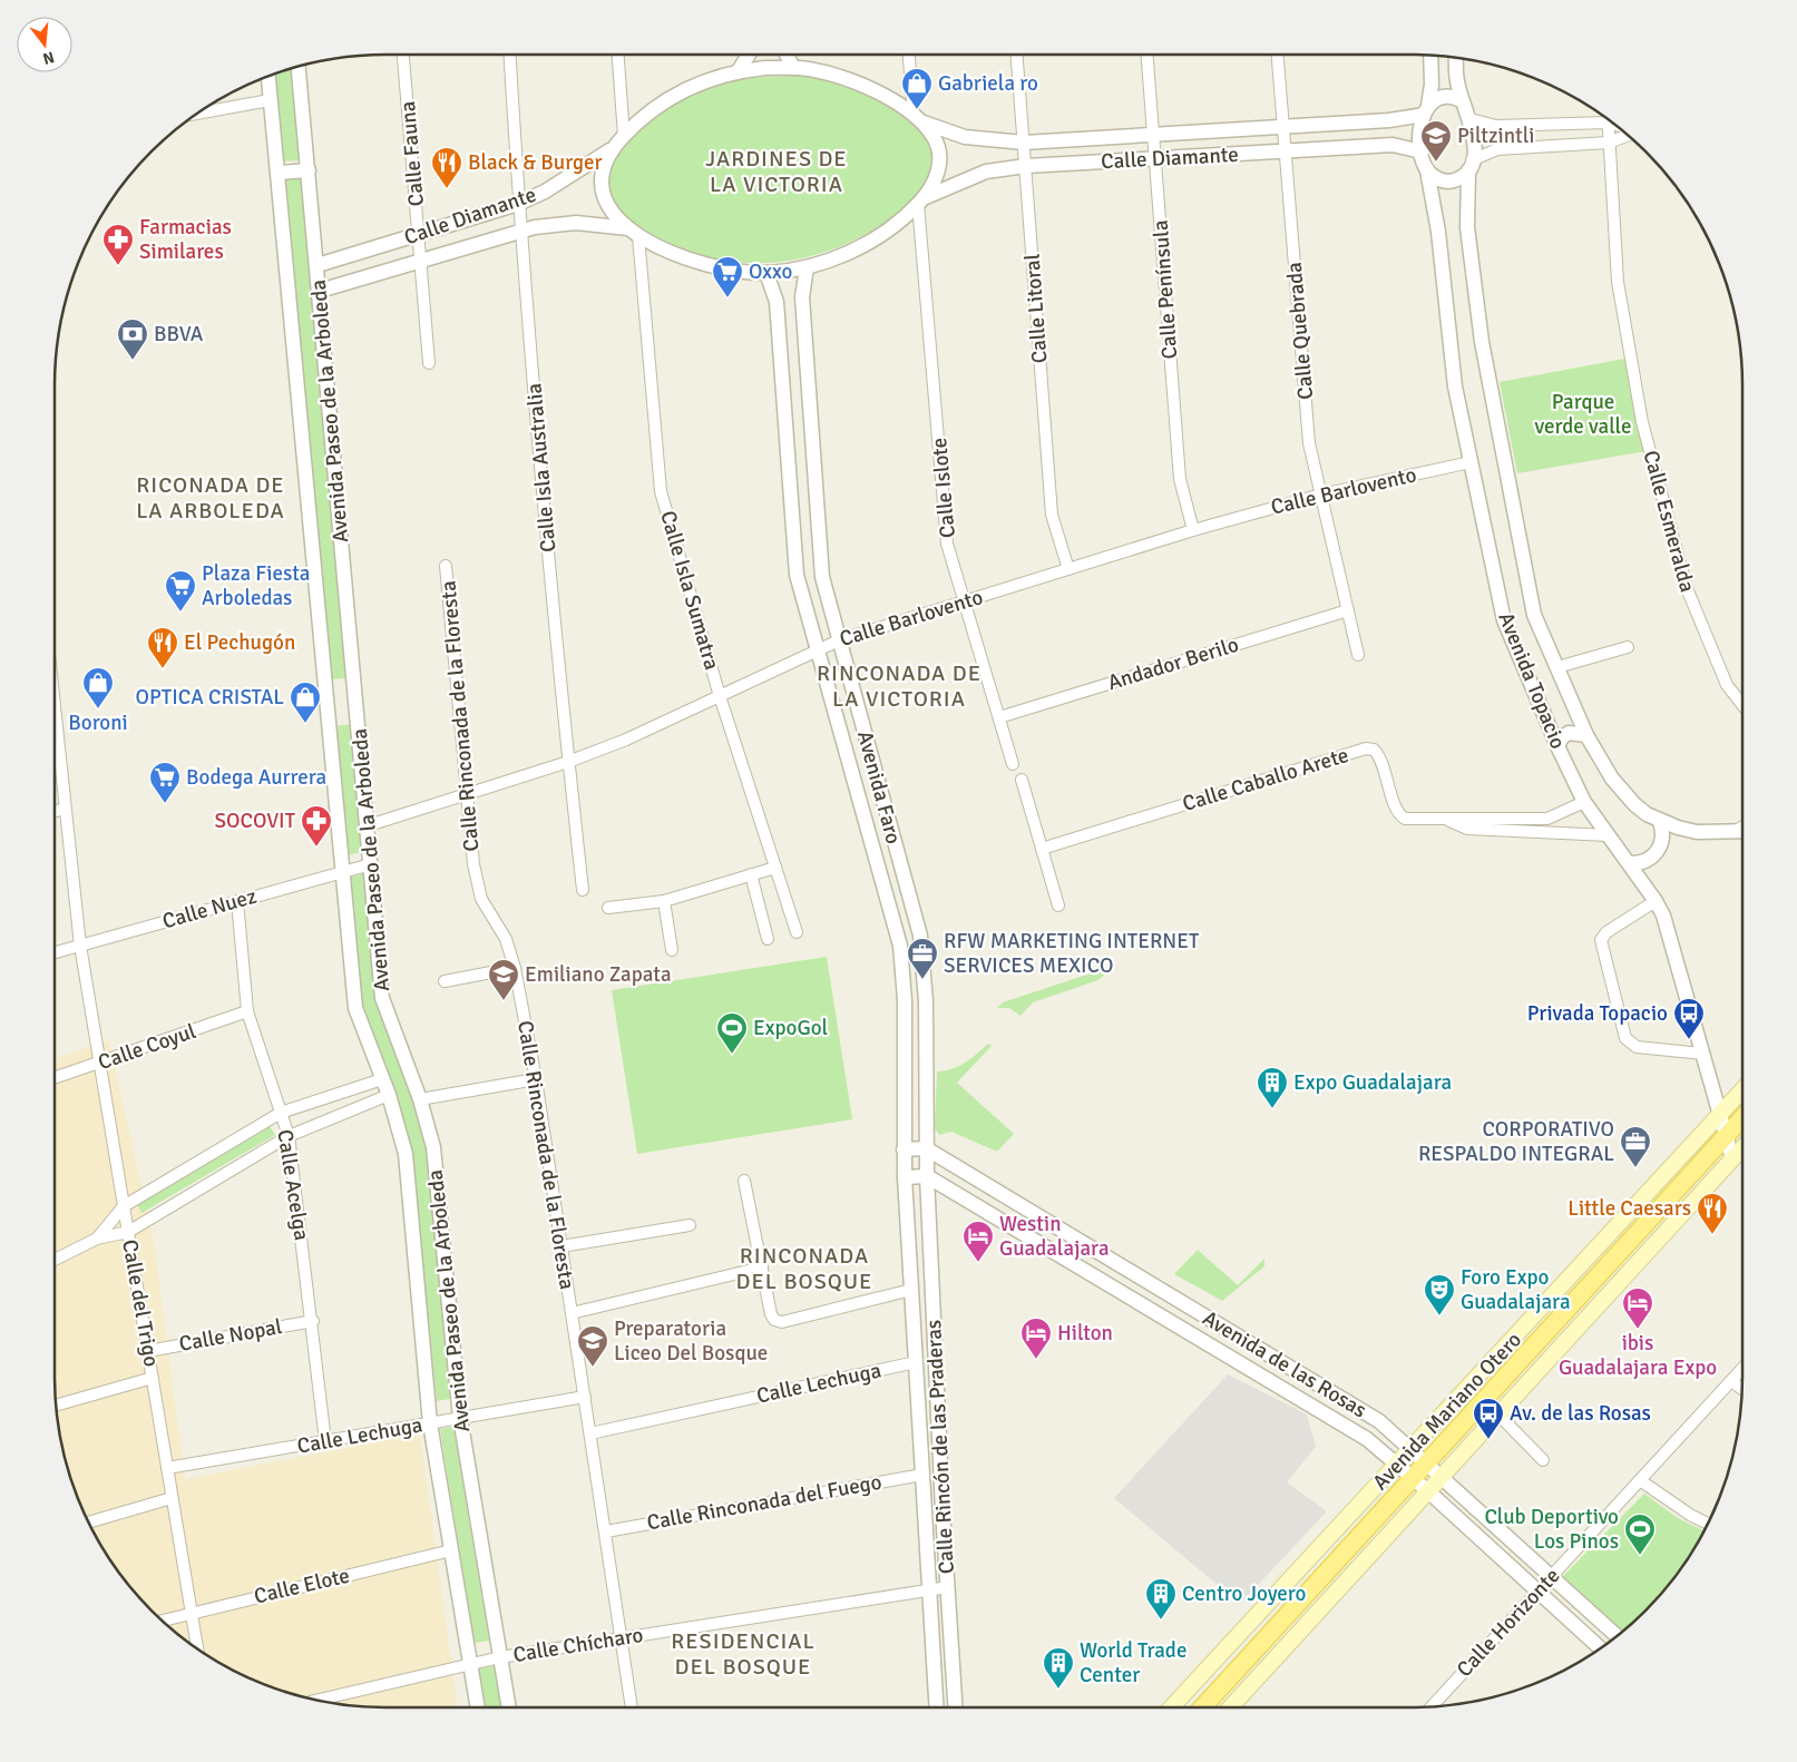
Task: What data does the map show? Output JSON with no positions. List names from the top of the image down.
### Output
{
  "streets": {
    "main road": ["Avenida Mariano Otero"],
    "street": [
      "Calle Fauna",
      "Calle Diamante",
      "Calle Península",
      "Calle Litoral",
      "Calle Quebrada",
      "Avenida Paseo de la Arboleda",
      "Calle Isla Australia",
      "Calle Islote",
      "Calle Barlovento",
      "Calle Esmeralda",
      "Calle Isla Sumatra",
      "Andador Berilo",
      "Avenida Topacio",
      "Calle Rinconada de la Floresta",
      "Calle Caballo Arete",
      "Avenida Faro",
      "Calle Nuez",
      "Calle Coyul",
      "Calle Acelga",
      "Calle del Trigo",
      "Calle Nopal",
      "Avenida de las Rosas",
      "Calle Lechuga",
      "Calle Rincón de las Praderas",
      "Calle Rinconada del Fuego",
      "Calle Elote",
      "Calle Horizonte",
      "Calle Chícharo"
    ]
  },
  "crossings": [
    ["Calle Fauna", "Calle Diamante"],
    ["Calle Diamante", "Calle Península"],
    ["Calle Diamante", "Calle Litoral"],
    ["Calle Diamante", "Calle Quebrada"],
    ["Calle Diamante", "Avenida Paseo de la Arboleda"],
    ["Calle Diamante", "Calle Isla Australia"],
    ["Calle Diamante", "Calle Islote"],
    ["Calle Diamante", "Calle Isla Sumatra"],
    ["Calle Diamante", "Avenida Topacio"],
    ["Calle Península", "Calle Barlovento"],
    ["Calle Litoral", "Calle Barlovento"],
    ["Calle Quebrada", "Calle Barlovento"],
    ["Calle Quebrada", "Andador Berilo"],
    ["Avenida Paseo de la Arboleda", "Calle Barlovento"],
    ["Avenida Paseo de la Arboleda", "Calle Nuez"],
    ["Avenida Paseo de la Arboleda", "Calle Lechuga"],
    ["Avenida Paseo de la Arboleda", "Calle Elote"],
    ["Avenida Paseo de la Arboleda", "Calle Chícharo"],
    ["Calle Isla Australia", "Calle Barlovento"],
    ["Calle Islote", "Calle Barlovento"],
    ["Calle Islote", "Andador Berilo"],
    ["Calle Barlovento", "Calle Isla Sumatra"],
    ["Calle Barlovento", "Avenida Topacio"],
    ["Calle Barlovento", "Calle Rinconada de la Floresta"],
    ["Calle Barlovento", "Avenida Faro"],
    ["Avenida Topacio", "Calle Caballo Arete"],
    ["Avenida Topacio", "Avenida Mariano Otero"],
    ["Calle Rinconada de la Floresta", "Calle Lechuga"],
    ["Calle Rinconada de la Floresta", "Calle Rinconada del Fuego"],
    ["Calle Rinconada de la Floresta", "Calle Chícharo"],
    ["Avenida Faro", "Avenida de las Rosas"],
    ["Avenida Faro", "Calle Rincón de las Praderas"],
    ["Calle Nuez", "Calle Acelga"],
    ["Calle Nuez", "Calle del Trigo"],
    ["Calle Coyul", "Calle Acelga"],
    ["Calle Coyul", "Calle del Trigo"],
    ["Calle Acelga", "Calle Nopal"],
    ["Calle Acelga", "Calle Lechuga"],
    ["Calle del Trigo", "Calle Nopal"],
    ["Calle del Trigo", "Calle Lechuga"],
    ["Calle del Trigo", "Calle Elote"],
    ["Avenida de las Rosas", "Avenida Mariano Otero"],
    ["Avenida de las Rosas", "Calle Rincón de las Praderas"],
    ["Avenida de las Rosas", "Calle Horizonte"],
    ["Calle Lechuga", "Calle Rincón de las Praderas"],
    ["Calle Rincón de las Praderas", "Calle Rinconada del Fuego"],
    ["Calle Rincón de las Praderas", "Calle Chícharo"]
  ],
  "districts": [
    "JARDINES DE LA VICTORIA",
    "RICONADA DE LA ARBOLEDA",
    "RINCONADA DE LA VICTORIA",
    "RINCONADA DEL BOSQUE",
    "RESIDENCIAL DEL BOSQUE"
  ],
  "parks": ["Parque verde valle"],
  "places": {
    "shop": ["Gabriela ro", "Boroni", "OPTICA CRISTAL"],
    "school or university": ["Piltzintli", "Emiliano Zapata", "Preparatoria Liceo Del Bosque"],
    "restaurant": ["Black & Burger", "El Pechugón", "Little Caesars"],
    "pharmacy": ["Farmacias Similares", "SOCOVIT"],
    "supermarket": ["Oxxo", "Plaza Fiesta Arboledas", "Bodega Aurrera"],
    "bank": ["BBVA"],
    "office": ["RFW MARKETING INTERNET SERVICES MEXICO", "CORPORATIVO RESPALDO INTEGRAL"],
    "bus stop": ["Privada Topacio", "Av. de las Rosas"],
    "sports": ["ExpoGol", "Club Deportivo Los Pinos"],
    "building": ["Expo Guadalajara", "Centro Joyero", "World Trade Center"],
    "hotel": ["Westin Guadalajara", "ibis Guadalajara Expo", "Hilton"],
    "theatre": ["Foro Expo Guadalajara"]
  },
  "north": "bottom"
}
